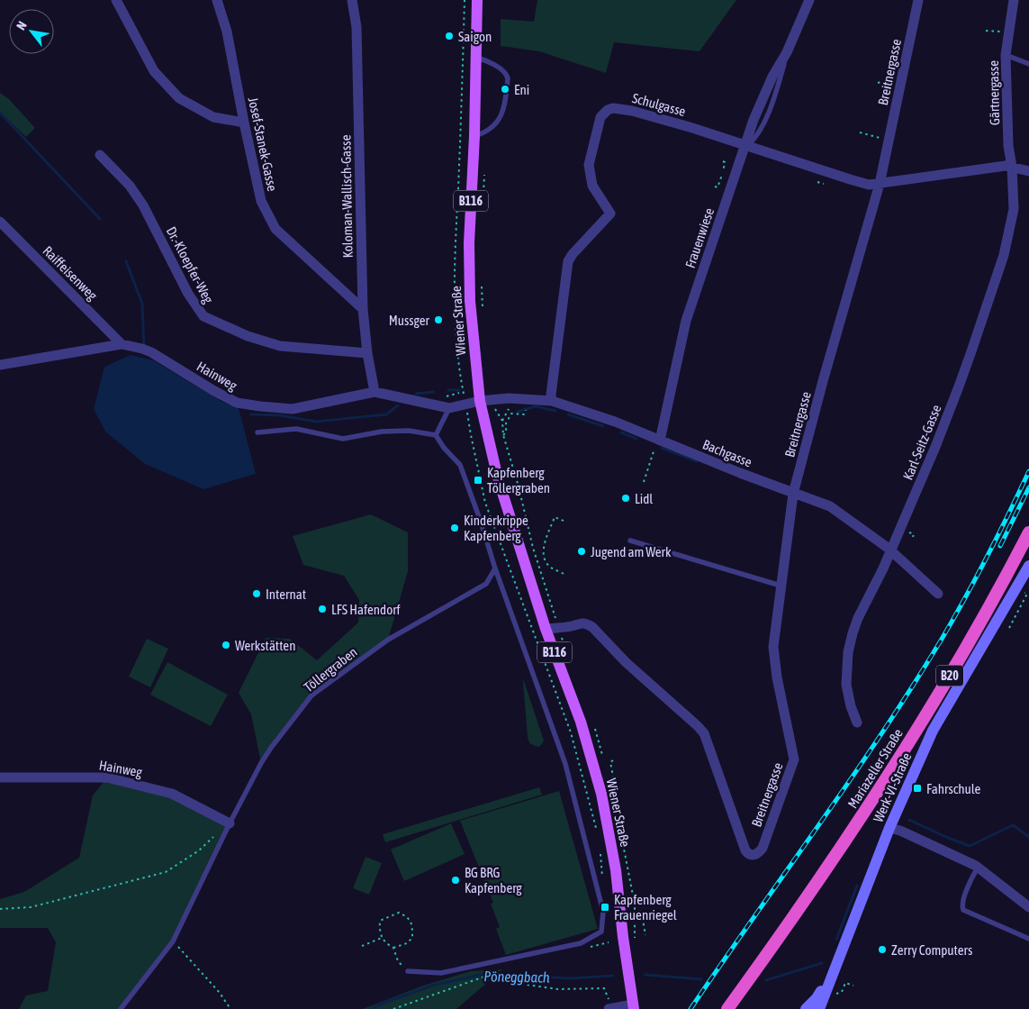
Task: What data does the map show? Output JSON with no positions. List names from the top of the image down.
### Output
{
  "streets": {
    "highway": ["B20", "Mariazeller Straße"],
    "main road": ["B116", "Wiener Straße", "Werk-VI-Straße"],
    "street": [
      "Breitnergasse",
      "Gärtnergasse",
      "Schulgasse",
      "Josef-Stanek-Gasse",
      "Koloman-Wallisch-Gasse",
      "Frauenwiese",
      "Dr.-Kloepfer-Weg",
      "Raiffeisenweg",
      "Hainweg",
      "Karl-Seitz-Gasse",
      "Bachgasse"
    ],
    "lane": ["Töllergraben"]
  },
  "crossings": [
    ["Breitnergasse", "Schulgasse"],
    ["Breitnergasse", "Wiener Straße"],
    ["Breitnergasse", "Bachgasse"],
    ["Gärtnergasse", "Schulgasse"],
    ["Gärtnergasse", "Karl-Seitz-Gasse"],
    ["Schulgasse", "Frauenwiese"],
    ["Schulgasse", "Karl-Seitz-Gasse"],
    ["Schulgasse", "Bachgasse"],
    ["Josef-Stanek-Gasse", "Koloman-Wallisch-Gasse"],
    ["Koloman-Wallisch-Gasse", "Dr.-Kloepfer-Weg"],
    ["Koloman-Wallisch-Gasse", "Hainweg"],
    ["Frauenwiese", "Bachgasse"],
    ["Raiffeisenweg", "Hainweg"],
    ["Wiener Straße", "Hainweg"],
    ["Wiener Straße", "Bachgasse"],
    ["Hainweg", "Bachgasse"],
    ["Hainweg", "Töllergraben"],
    ["Karl-Seitz-Gasse", "Bachgasse"]
  ],
  "water": ["Pöneggbach"],
  "places": {
    "other": [
      "Saigon",
      "Eni",
      "Mussger",
      "Lidl",
      "Kinderkrippe Kapfenberg",
      "Jugend am Werk",
      "Internat",
      "LFS Hafendorf",
      "Werkstätten",
      "BG BRG Kapfenberg",
      "Zerry Computers"
    ],
    "transit": ["Kapfenberg Töllergraben", "Fahrschule", "Kapfenberg Frauenriegel"]
  },
  "north": "top left"
}
